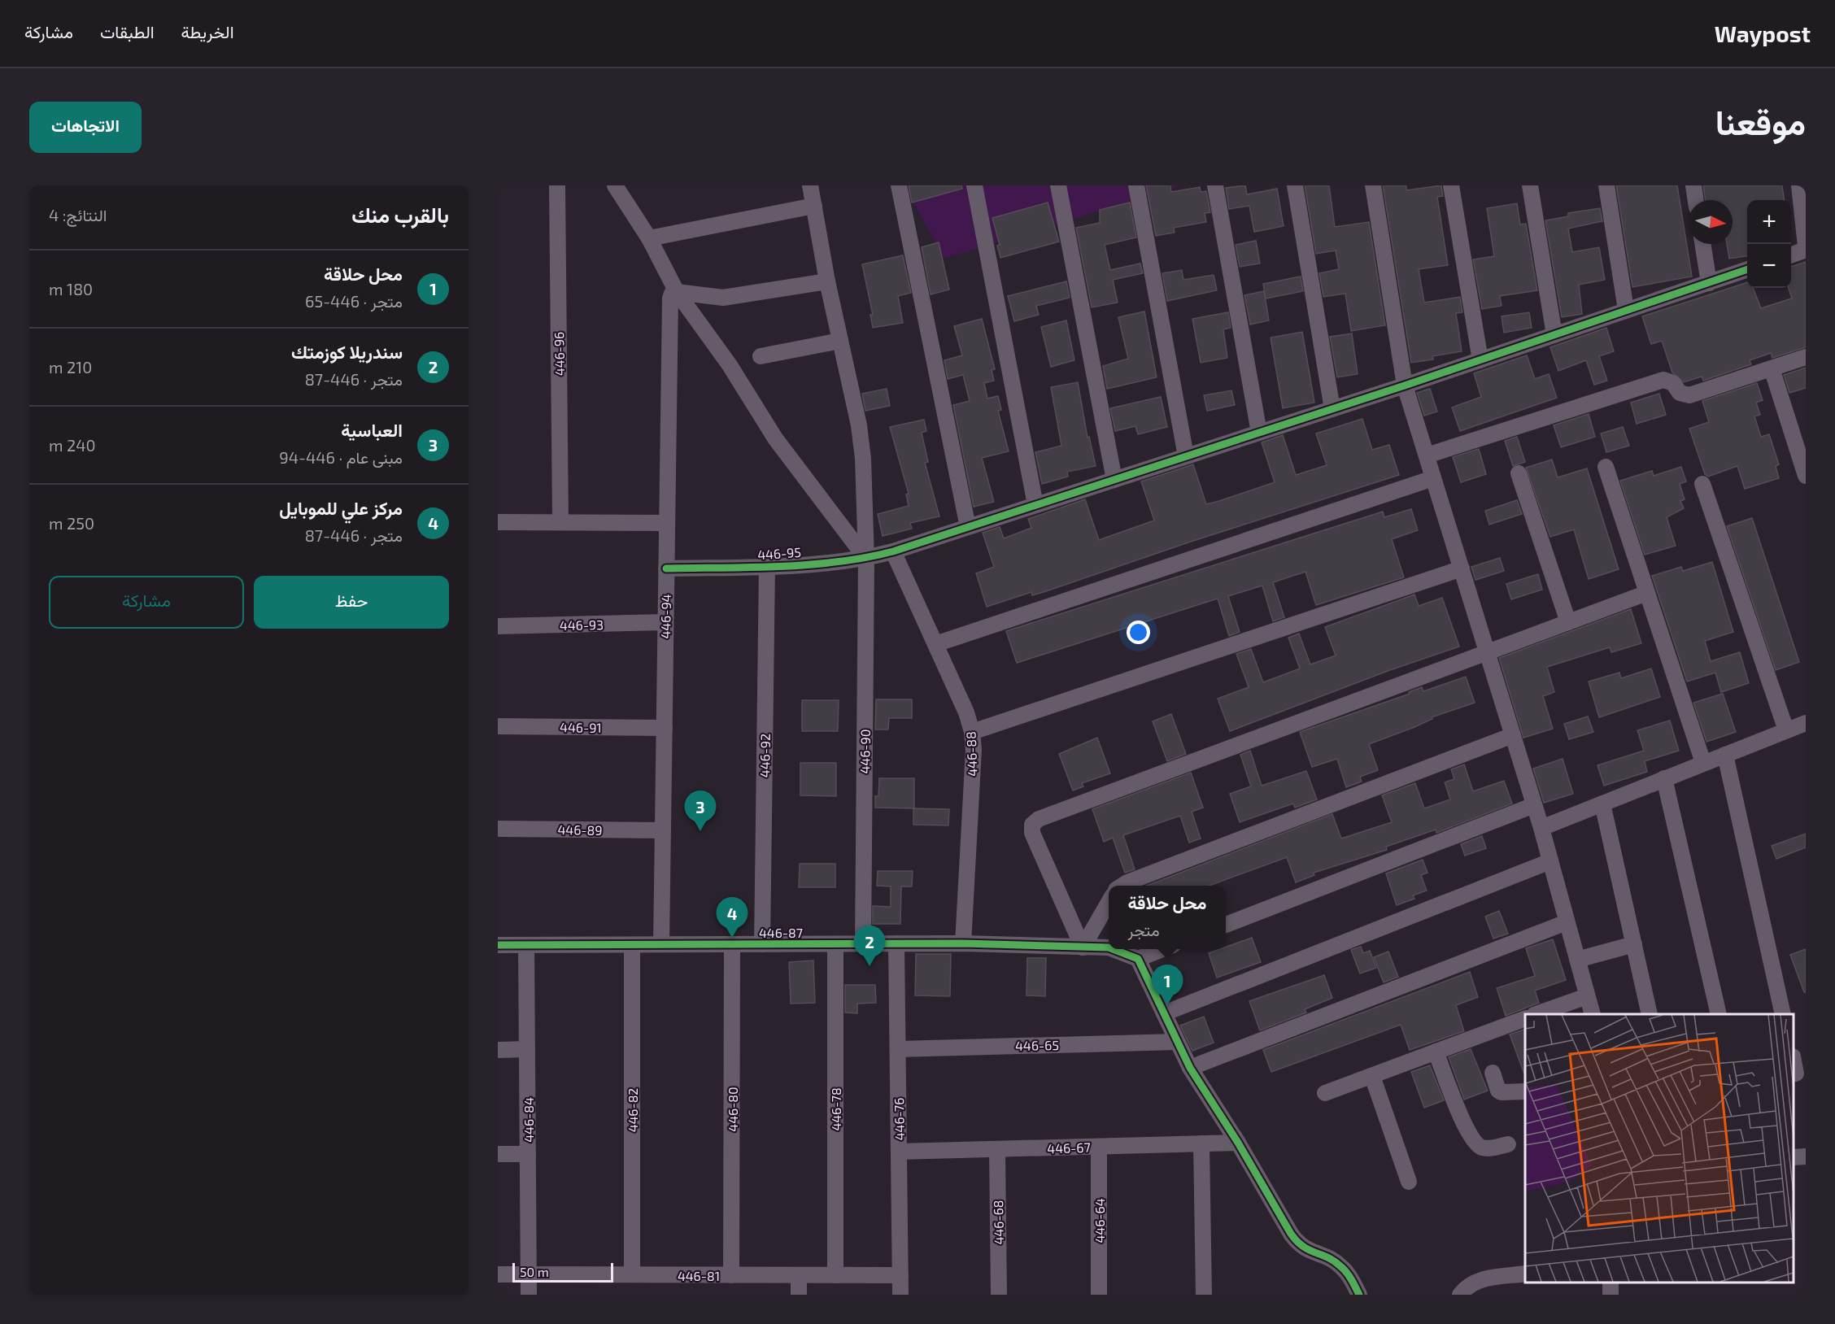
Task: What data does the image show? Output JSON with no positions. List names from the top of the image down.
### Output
{
  "streets": {
    "street": [
      "446-96",
      "446-95",
      "446-94",
      "446-93",
      "446-91",
      "446-90",
      "446-88",
      "446-92",
      "446-89",
      "446-87",
      "446-65",
      "446-80",
      "446-78",
      "446-82",
      "446-76",
      "446-84",
      "446-67",
      "446-64",
      "446-68",
      "446-81"
    ]
  },
  "crossings": [
    ["446-95", "446-94"],
    ["446-95", "446-90"],
    ["446-95", "446-88"],
    ["446-95", "446-92"],
    ["446-94", "446-93"],
    ["446-94", "446-91"],
    ["446-94", "446-89"],
    ["446-94", "446-87"],
    ["446-90", "446-87"],
    ["446-88", "446-87"],
    ["446-92", "446-87"],
    ["446-87", "446-80"],
    ["446-87", "446-78"],
    ["446-87", "446-82"],
    ["446-87", "446-76"],
    ["446-87", "446-84"],
    ["446-65", "446-76"],
    ["446-80", "446-81"],
    ["446-78", "446-81"],
    ["446-82", "446-81"],
    ["446-76", "446-67"],
    ["446-76", "446-81"],
    ["446-84", "446-81"],
    ["446-67", "446-64"],
    ["446-67", "446-68"]
  ],
  "scale_bar": "50 m",
  "north": "right",
  "page": {
    "header": "Waypost",
    "nav": ["الخريطة", "الطبقات", "مشاركة"],
    "title": "موقعنا",
    "buttons": [
      "الاتجاهات",
      ["حفظ", "مشاركة"]
    ],
    "heading": ["بالقرب منك", "النتائج: 4"],
    "map_buttons": ["+", "−"],
    "list": [
      {
        "mark": "1",
        "name": "محل حلاقة",
        "note": "متجر · 446-65",
        "value": "180 m"
      },
      {
        "mark": "2",
        "name": "سندريلا كوزمتك",
        "note": "متجر · 446-87",
        "value": "210 m"
      },
      {
        "mark": "3",
        "name": "العباسية",
        "note": "مبنى عام · 446-94",
        "value": "240 m"
      },
      {
        "mark": "4",
        "name": "مركز علي للموبايل",
        "note": "متجر · 446-87",
        "value": "250 m"
      }
    ],
    "pins": [
      "3",
      "4",
      "2",
      "1"
    ],
    "popup": ["محل حلاقة", "متجر"],
    "scale": "50 m"
  }
}
